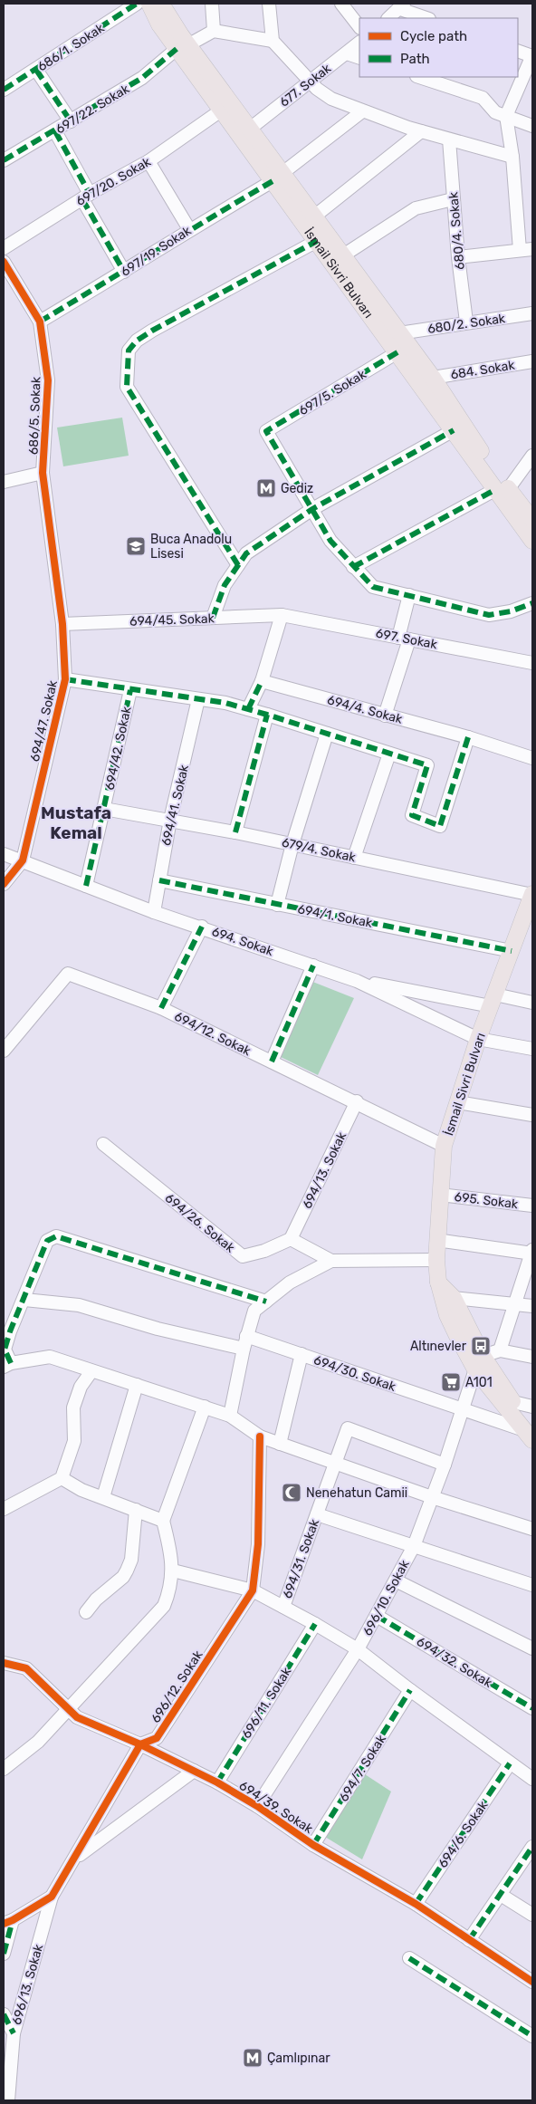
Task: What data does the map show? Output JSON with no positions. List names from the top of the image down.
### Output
{
  "streets": {
    "main road": ["İsmail Sivri Bulvarı"],
    "street": [
      "686/1. Sokak",
      "677. Sokak",
      "697/22. Sokak",
      "697/20. Sokak",
      "680/4. Sokak",
      "697/19. Sokak",
      "680/2. Sokak",
      "684. Sokak",
      "697/5. Sokak",
      "686/5. Sokak",
      "694/45. Sokak",
      "697. Sokak",
      "694/4. Sokak",
      "694/47. Sokak",
      "694/42. Sokak",
      "694/41. Sokak",
      "679/4. Sokak",
      "694/1. Sokak",
      "694. Sokak",
      "694/12. Sokak",
      "694/13. Sokak",
      "695. Sokak",
      "694/26. Sokak",
      "694/30. Sokak",
      "694/31. Sokak",
      "696/10. Sokak",
      "694/32. Sokak",
      "696/12. Sokak",
      "696/11. Sokak",
      "694/7. Sokak",
      "694/39. Sokak",
      "694/6. Sokak",
      "696/13. Sokak"
    ]
  },
  "crossings": [
    ["677. Sokak", "İsmail Sivri Bulvarı"],
    ["697/22. Sokak", "İsmail Sivri Bulvarı"],
    ["697/20. Sokak", "İsmail Sivri Bulvarı"],
    ["680/4. Sokak", "680/2. Sokak"],
    ["697/19. Sokak", "İsmail Sivri Bulvarı"],
    ["697/19. Sokak", "686/5. Sokak"],
    ["İsmail Sivri Bulvarı", "680/2. Sokak"],
    ["İsmail Sivri Bulvarı", "684. Sokak"],
    ["İsmail Sivri Bulvarı", "697/5. Sokak"],
    ["İsmail Sivri Bulvarı", "679/4. Sokak"],
    ["İsmail Sivri Bulvarı", "694/1. Sokak"],
    ["İsmail Sivri Bulvarı", "694. Sokak"],
    ["İsmail Sivri Bulvarı", "694/12. Sokak"],
    ["İsmail Sivri Bulvarı", "695. Sokak"],
    ["İsmail Sivri Bulvarı", "694/30. Sokak"],
    ["İsmail Sivri Bulvarı", "696/10. Sokak"],
    ["686/5. Sokak", "694/47. Sokak"],
    ["694/45. Sokak", "697. Sokak"],
    ["694/45. Sokak", "694/47. Sokak"],
    ["694/47. Sokak", "694. Sokak"],
    ["694/42. Sokak", "679/4. Sokak"],
    ["694/42. Sokak", "694. Sokak"],
    ["694/41. Sokak", "679/4. Sokak"],
    ["694/41. Sokak", "694/1. Sokak"],
    ["694/41. Sokak", "694. Sokak"],
    ["694/12. Sokak", "694/13. Sokak"],
    ["694/13. Sokak", "694/26. Sokak"],
    ["694/30. Sokak", "696/10. Sokak"],
    ["694/31. Sokak", "696/10. Sokak"],
    ["696/10. Sokak", "694/32. Sokak"],
    ["696/10. Sokak", "694/39. Sokak"],
    ["696/12. Sokak", "694/39. Sokak"],
    ["696/11. Sokak", "694/39. Sokak"],
    ["694/7. Sokak", "694/39. Sokak"],
    ["694/39. Sokak", "694/6. Sokak"]
  ],
  "districts": ["Mustafa Kemal"],
  "places": {
    "metro station": ["Gediz", "Çamlıpınar"],
    "school or university": ["Buca Anadolu Lisesi"],
    "bus stop": ["Altınevler"],
    "supermarket": ["A101"],
    "mosque": ["Nenehatun Camii"]
  },
  "legend": ["Cycle path", "Path"]
}
